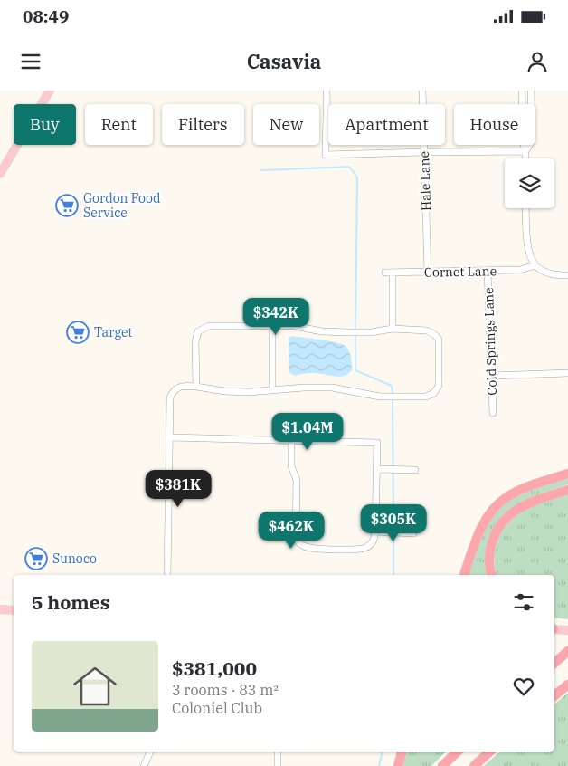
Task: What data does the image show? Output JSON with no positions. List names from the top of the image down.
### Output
{
  "streets": {
    "street": ["Hale Lane", "Cornet Lane", "Cold Springs Lane"]
  },
  "crossings": [
    ["Hale Lane", "Cornet Lane"],
    ["Cornet Lane", "Cold Springs Lane"]
  ],
  "places": {
    "supermarket": ["Gordon Food Service", "Target", "Sunoco"]
  },
  "page": {
    "status": "08:49",
    "header": "Casavia",
    "chip": [
      "Buy",
      "Rent",
      "Filters",
      "New",
      "Apartment",
      "House"
    ],
    "price": [
      "$342K",
      "$1.04M",
      "$381K",
      "$305K",
      "$462K"
    ],
    "heading": "5 homes",
    "list": [
      {
        "name": "$381,000",
        "note": "3 rooms · 83 m² · Coloniel Club"
      }
    ]
  }
}
